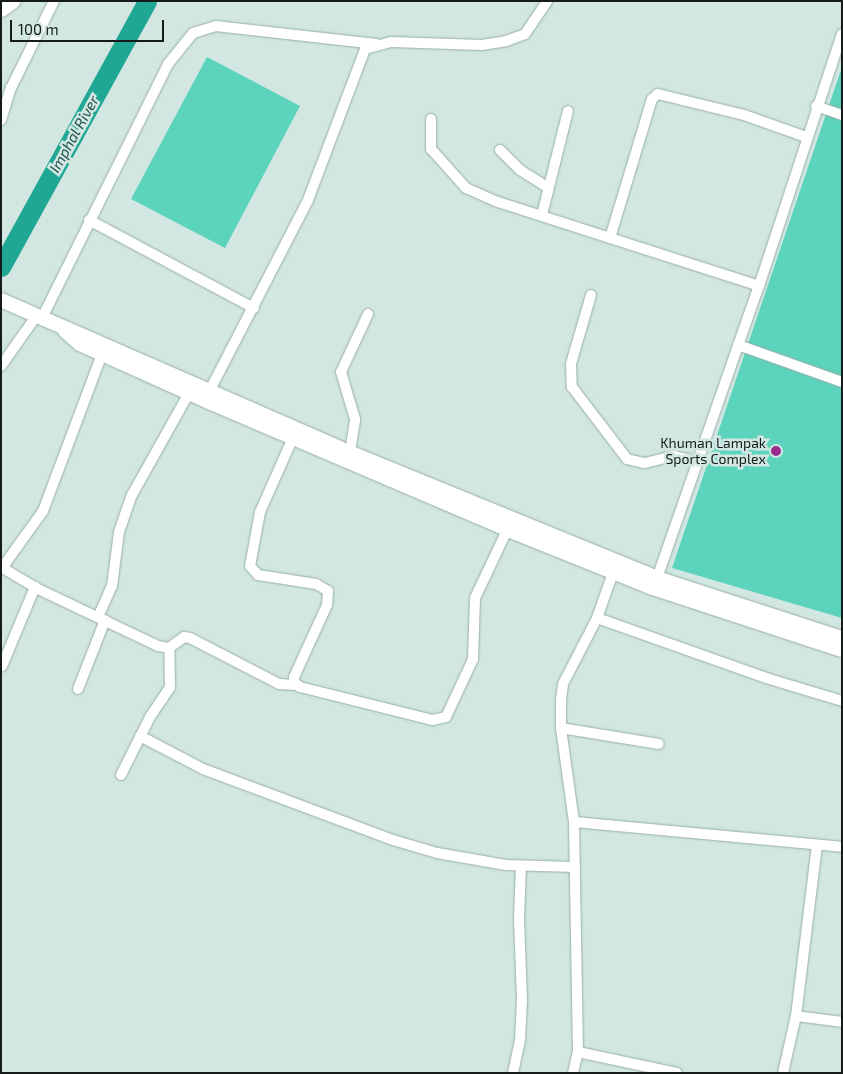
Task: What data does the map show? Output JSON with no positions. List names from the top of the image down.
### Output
{
  "water": ["Imphal River"],
  "places": ["Khuman Lampak Sports Complex"],
  "scale_bar": "100 m"
}
